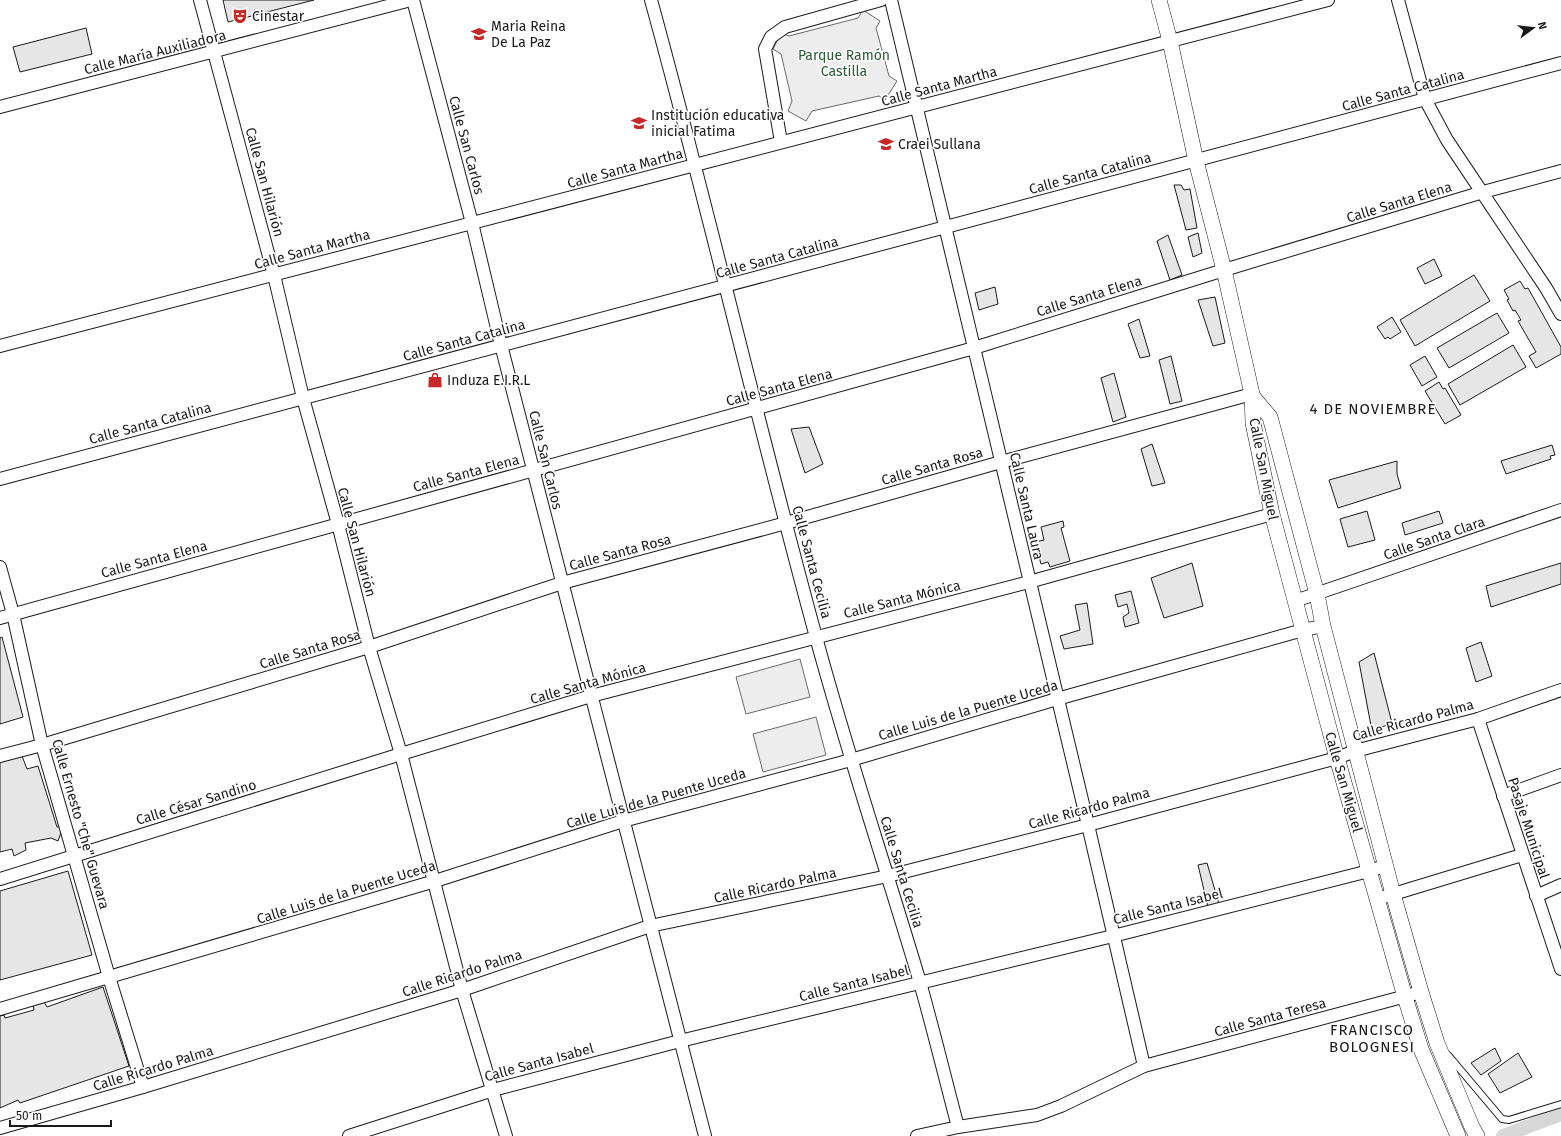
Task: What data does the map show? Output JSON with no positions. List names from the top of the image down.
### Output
{
  "streets": {
    "street": [
      "Calle María Auxiliadora",
      "Calle Santa Martha",
      "Calle Santa Catalina",
      "Calle San Carlos",
      "Calle San Hilarión",
      "Calle Santa Elena",
      "Calle Santa Rosa",
      "Calle San Miguel",
      "Calle Santa Laura",
      "Calle Santa Clara",
      "Calle Santa Cecilia",
      "Calle Santa Mónica",
      "Calle Luis de la Puente Uceda",
      "Calle Ricardo Palma",
      "Calle César Sandino",
      "Calle Ernesto \"Che\" Guevara",
      "Pasaje Municipal",
      "Calle Santa Isabel",
      "Calle Santa Teresa"
    ]
  },
  "crossings": [
    ["Calle María Auxiliadora", "Calle San Carlos"],
    ["Calle María Auxiliadora", "Calle San Hilarión"],
    ["Calle Santa Martha", "Calle San Carlos"],
    ["Calle Santa Martha", "Calle San Hilarión"],
    ["Calle Santa Martha", "Calle Santa Laura"],
    ["Calle Santa Martha", "Calle Santa Cecilia"],
    ["Calle Santa Catalina", "Calle San Carlos"],
    ["Calle Santa Catalina", "Calle San Hilarión"],
    ["Calle Santa Catalina", "Calle Santa Laura"],
    ["Calle Santa Catalina", "Calle Santa Cecilia"],
    ["Calle San Carlos", "Calle Santa Elena"],
    ["Calle San Carlos", "Calle Santa Rosa"],
    ["Calle San Carlos", "Calle Santa Mónica"],
    ["Calle San Carlos", "Calle Luis de la Puente Uceda"],
    ["Calle San Carlos", "Calle Ricardo Palma"],
    ["Calle San Carlos", "Calle Santa Isabel"],
    ["Calle San Hilarión", "Calle Santa Elena"],
    ["Calle San Hilarión", "Calle Santa Rosa"],
    ["Calle San Hilarión", "Calle Santa Mónica"],
    ["Calle San Hilarión", "Calle Luis de la Puente Uceda"],
    ["Calle San Hilarión", "Calle Ricardo Palma"],
    ["Calle San Hilarión", "Calle César Sandino"],
    ["Calle San Hilarión", "Calle Santa Isabel"],
    ["Calle Santa Elena", "Calle Santa Laura"],
    ["Calle Santa Elena", "Calle Santa Cecilia"],
    ["Calle Santa Elena", "Calle Ernesto \"Che\" Guevara"],
    ["Calle Santa Rosa", "Calle San Miguel"],
    ["Calle Santa Rosa", "Calle Santa Laura"],
    ["Calle Santa Rosa", "Calle Santa Cecilia"],
    ["Calle Santa Rosa", "Calle Ernesto \"Che\" Guevara"],
    ["Calle San Miguel", "Calle Santa Clara"],
    ["Calle San Miguel", "Calle Santa Mónica"],
    ["Calle San Miguel", "Calle Luis de la Puente Uceda"],
    ["Calle San Miguel", "Calle Ricardo Palma"],
    ["Calle San Miguel", "Calle Santa Isabel"],
    ["Calle San Miguel", "Calle Santa Teresa"],
    ["Calle Santa Laura", "Calle Santa Mónica"],
    ["Calle Santa Laura", "Calle Luis de la Puente Uceda"],
    ["Calle Santa Laura", "Calle Ricardo Palma"],
    ["Calle Santa Laura", "Calle Santa Isabel"],
    ["Calle Santa Laura", "Calle Santa Teresa"],
    ["Calle Santa Cecilia", "Calle Santa Mónica"],
    ["Calle Santa Cecilia", "Calle Luis de la Puente Uceda"],
    ["Calle Santa Cecilia", "Calle Ricardo Palma"],
    ["Calle Santa Cecilia", "Calle Santa Isabel"],
    ["Calle Santa Cecilia", "Calle Santa Teresa"],
    ["Calle Santa Mónica", "Calle César Sandino"],
    ["Calle Luis de la Puente Uceda", "Calle Ernesto \"Che\" Guevara"],
    ["Calle Ricardo Palma", "Calle Ernesto \"Che\" Guevara"],
    ["Calle Ricardo Palma", "Pasaje Municipal"],
    ["Calle César Sandino", "Calle Ernesto \"Che\" Guevara"]
  ],
  "districts": ["4 DE NOVIEMBRE", "FRANCISCO BOLOGNESI"],
  "parks": ["Parque Ramón Castilla"],
  "places": {
    "theatre": ["Cinestar"],
    "school or university": ["Maria Reina De La Paz", "Institución educativa inicial Fatima", "Craei Sullana"],
    "shop": ["Induza E.I.R.L"]
  },
  "scale_bar": "50 m",
  "north": "right"
}
